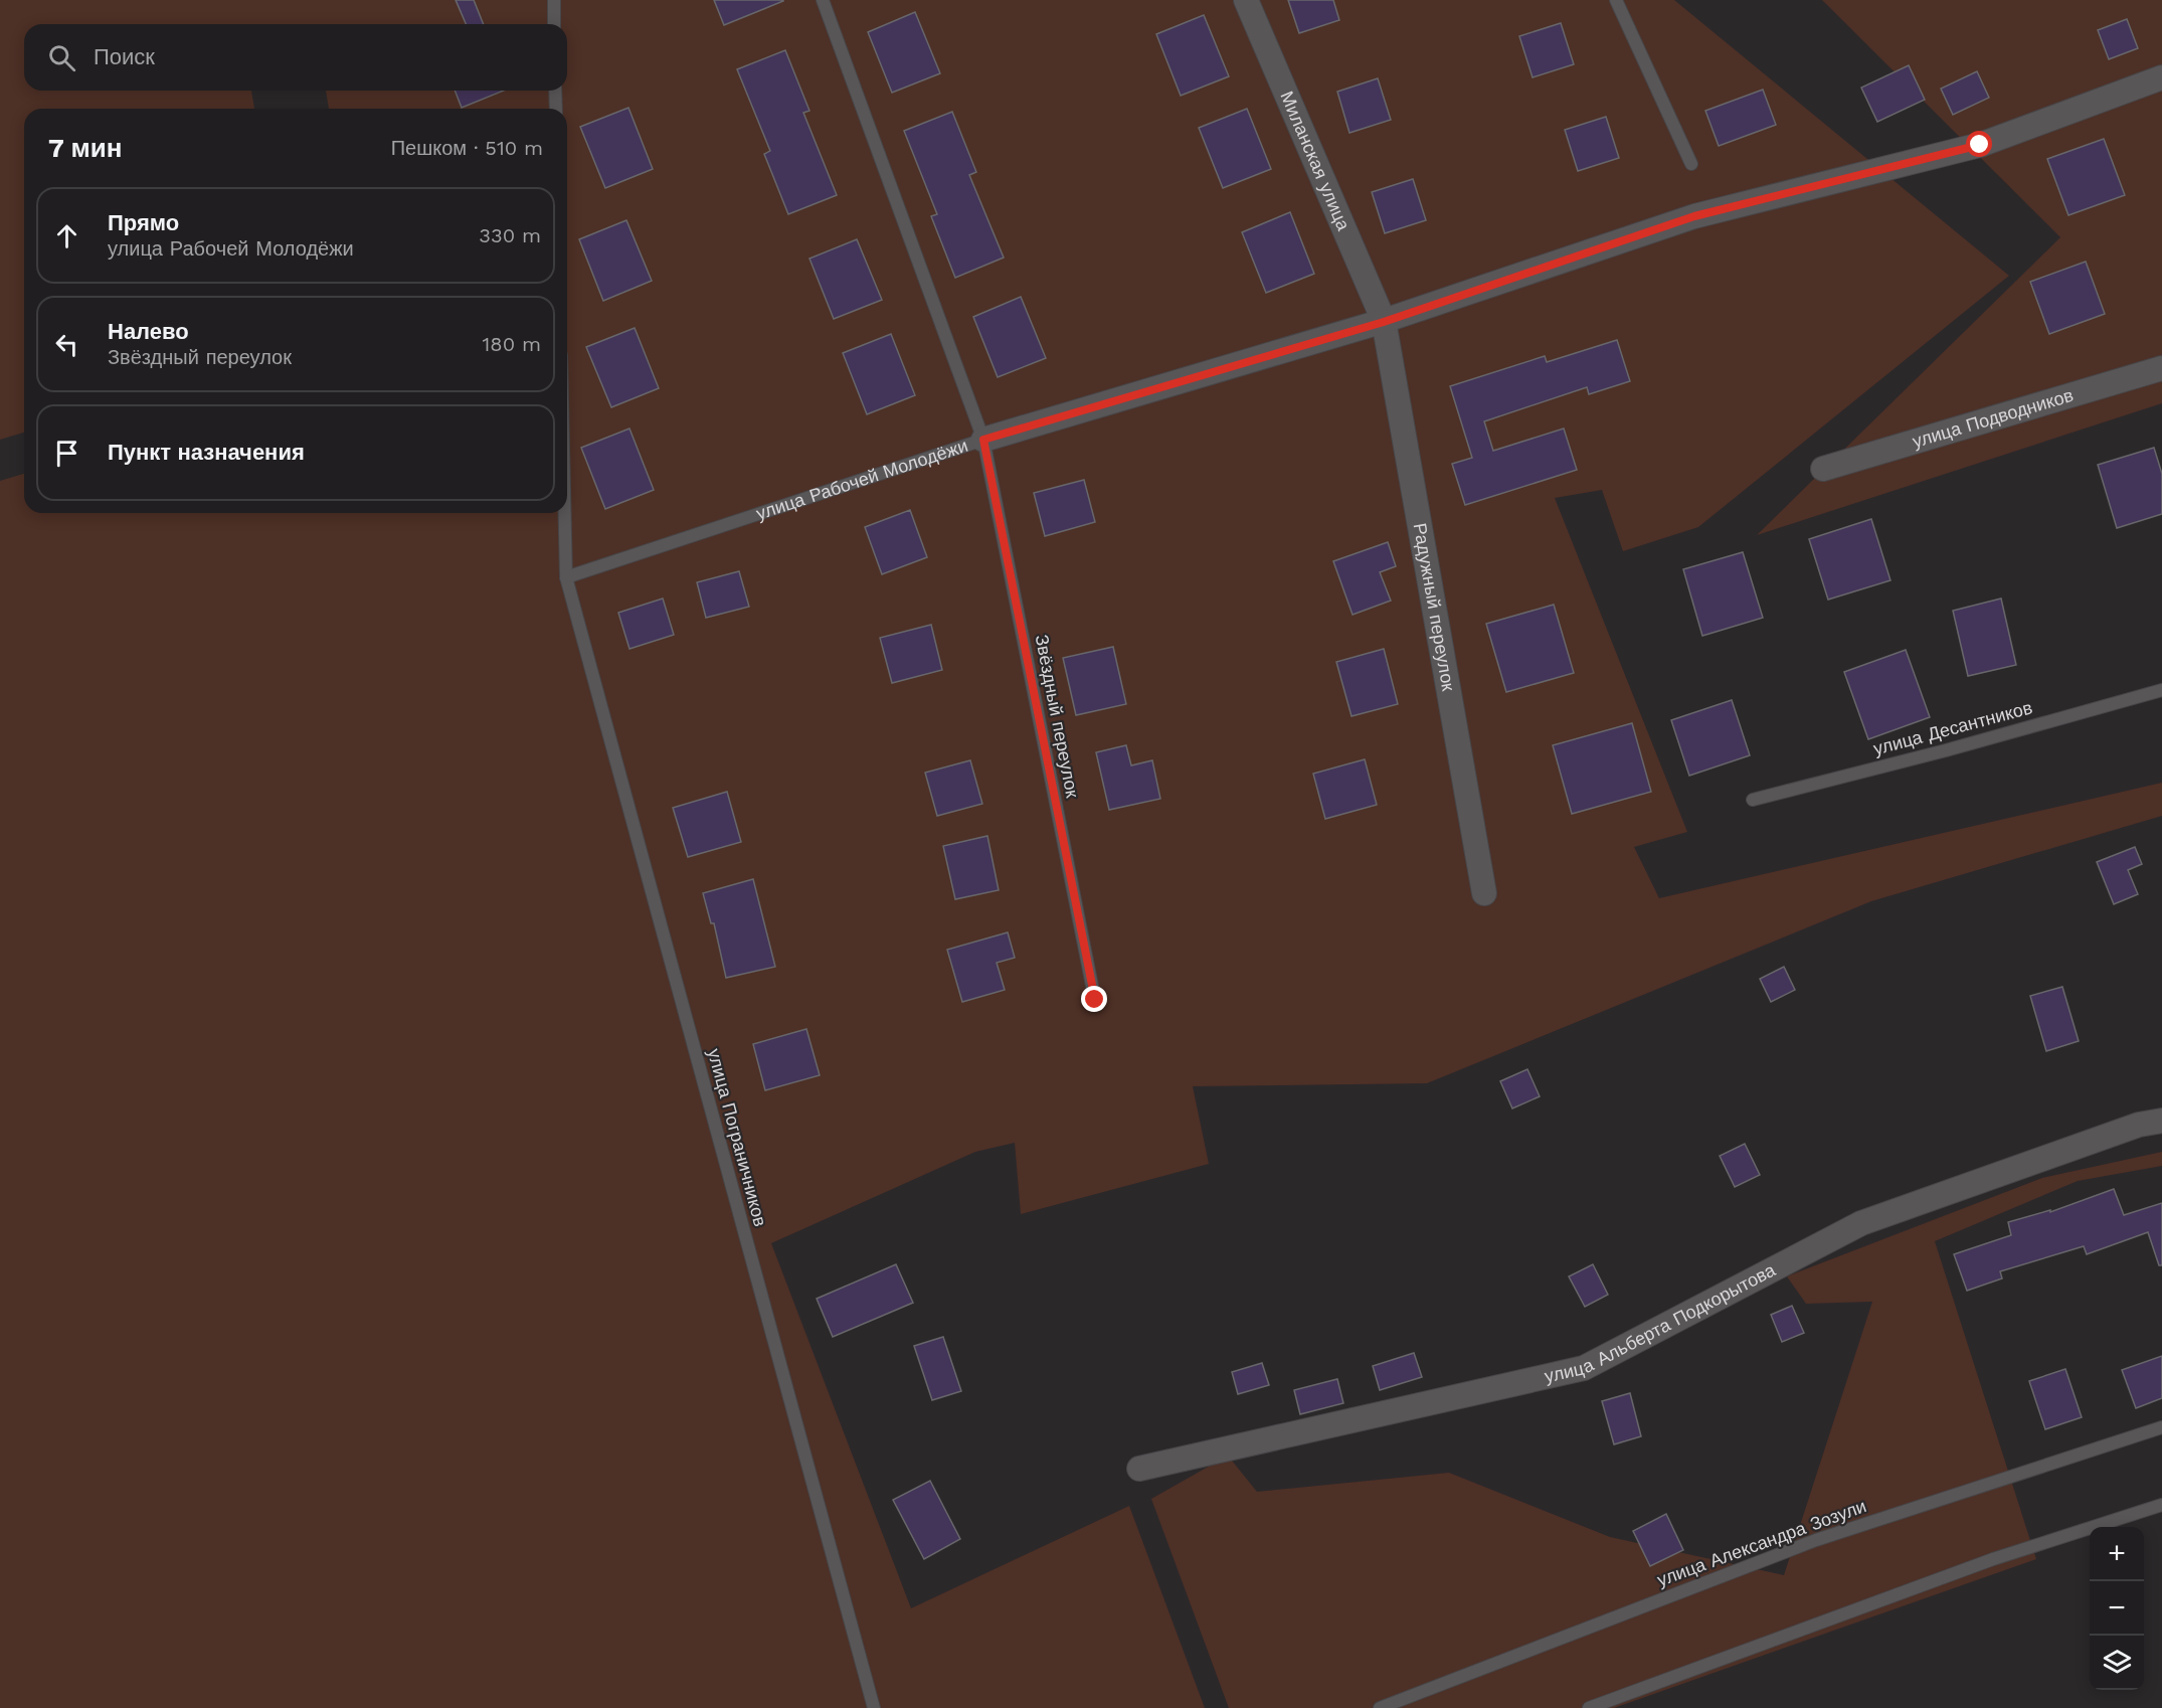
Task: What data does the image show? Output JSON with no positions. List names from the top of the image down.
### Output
{
  "streets": {
    "street": [
      "Миланская улица",
      "улица Подводников",
      "улица Рабочей Молодёжи",
      "Радужный переулок",
      "улица Альберта Подкорытова"
    ],
    "lane": [
      "Звёздный переулок",
      "улица Десантников",
      "улица Пограничников",
      "улица Александра Зозули"
    ]
  },
  "crossings": [
    ["Миланская улица", "улица Рабочей Молодёжи"],
    ["Миланская улица", "Радужный переулок"],
    ["улица Рабочей Молодёжи", "Радужный переулок"],
    ["улица Рабочей Молодёжи", "Звёздный переулок"],
    ["улица Рабочей Молодёжи", "улица Пограничников"]
  ],
  "page": {
    "search": "Поиск",
    "heading": ["7 мин", "Пешком · 510 m"],
    "list": [
      ["Прямо", "улица Рабочей Молодёжи", "330 m"],
      ["Налево", "Звёздный переулок", "180 m"],
      "Пункт назначения"
    ],
    "map_buttons": ["+", "−"]
  }
}
